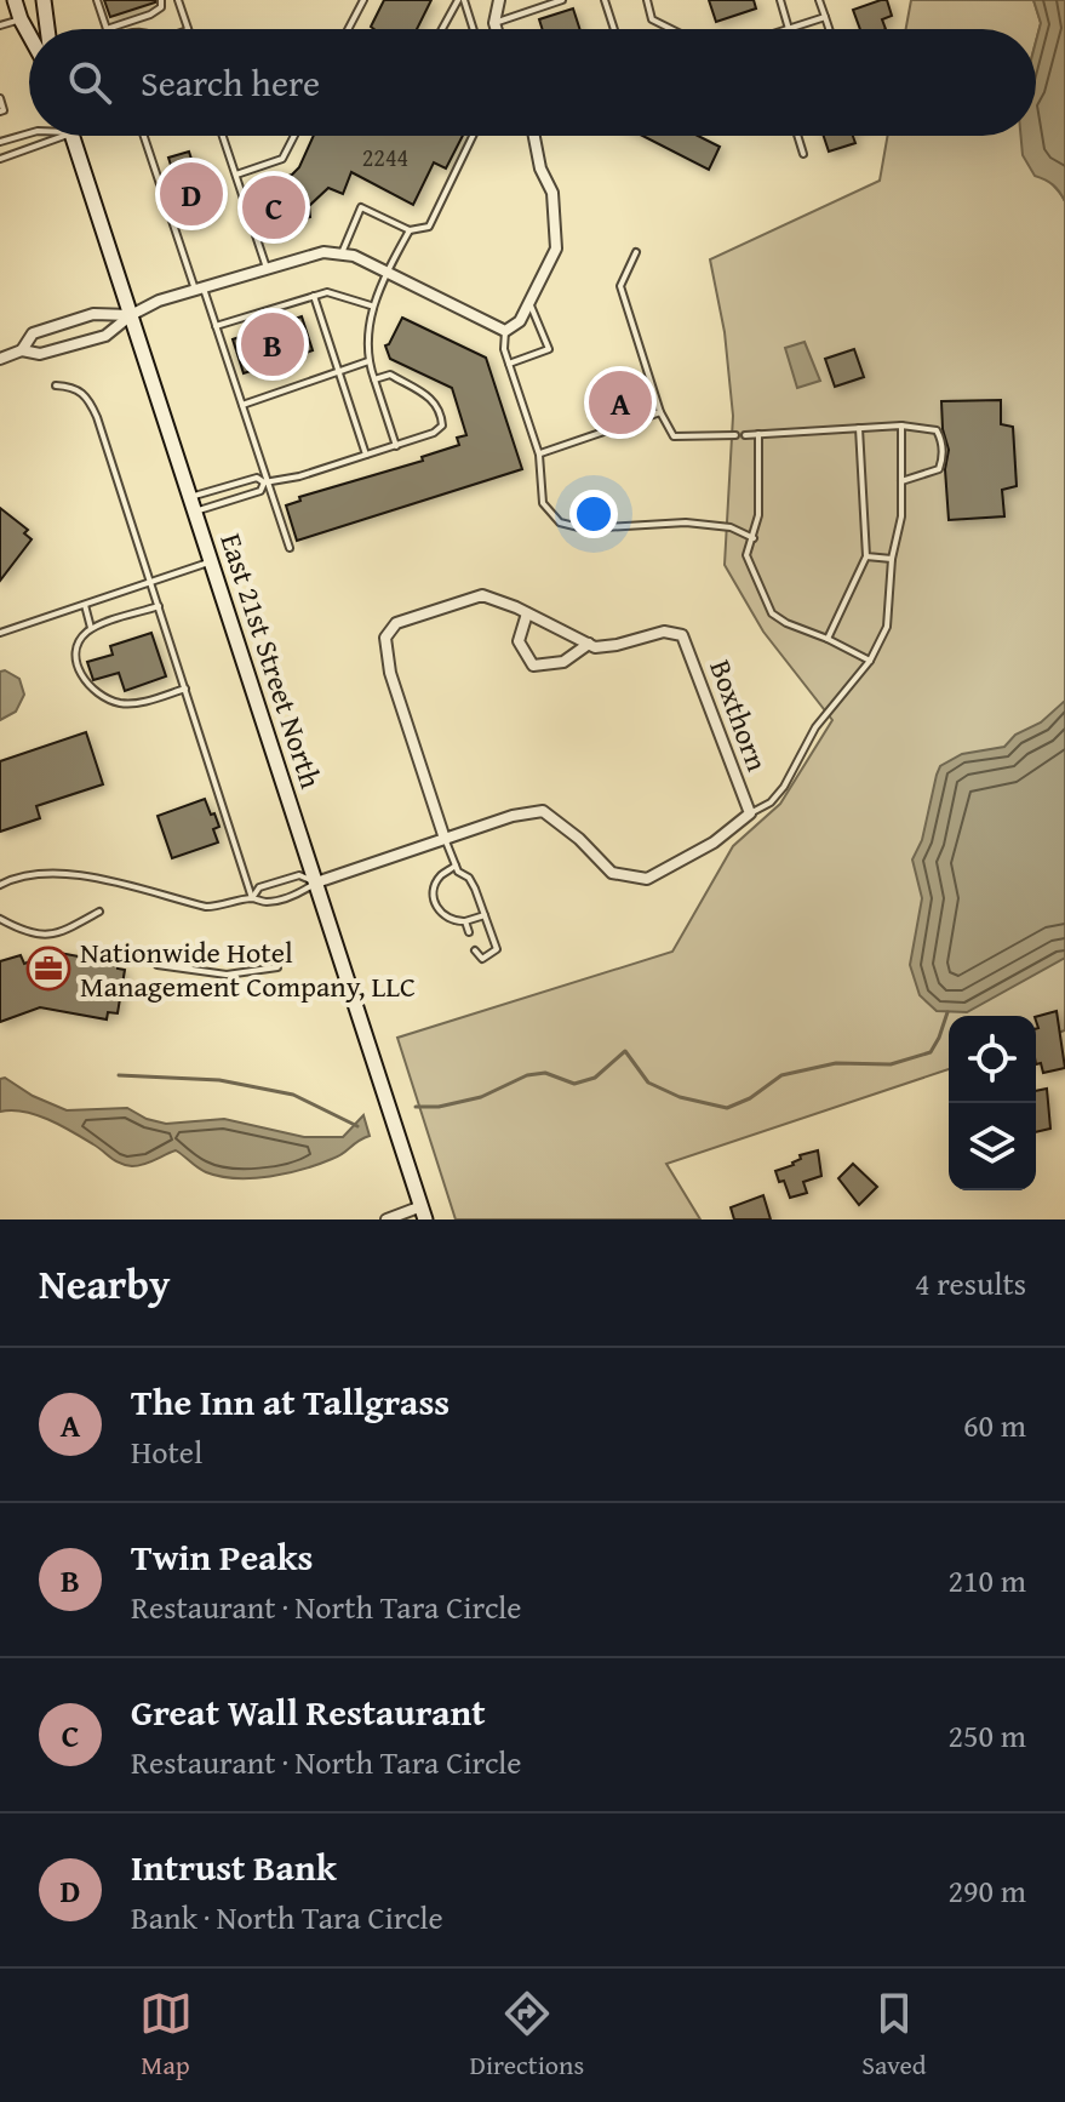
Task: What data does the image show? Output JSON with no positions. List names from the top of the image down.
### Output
{
  "streets": {
    "main road": ["East 21st Street North"],
    "street": ["Boxthorn"]
  },
  "places": {
    "office": ["Nationwide Hotel Management Company, LLC"]
  },
  "house_numbers": ["2244"],
  "page": {
    "search": "Search here",
    "pins": [
      "D",
      "C",
      "B",
      "A"
    ],
    "heading": ["Nearby", "4 results"],
    "list": [
      {
        "mark": "A",
        "name": "The Inn at Tallgrass",
        "note": "Hotel",
        "value": "60 m"
      },
      {
        "mark": "B",
        "name": "Twin Peaks",
        "note": "Restaurant · North Tara Circle",
        "value": "210 m"
      },
      {
        "mark": "C",
        "name": "Great Wall Restaurant",
        "note": "Restaurant · North Tara Circle",
        "value": "250 m"
      },
      {
        "mark": "D",
        "name": "Intrust Bank",
        "note": "Bank · North Tara Circle",
        "value": "290 m"
      }
    ],
    "nav": ["Map", "Directions", "Saved"]
  }
}
